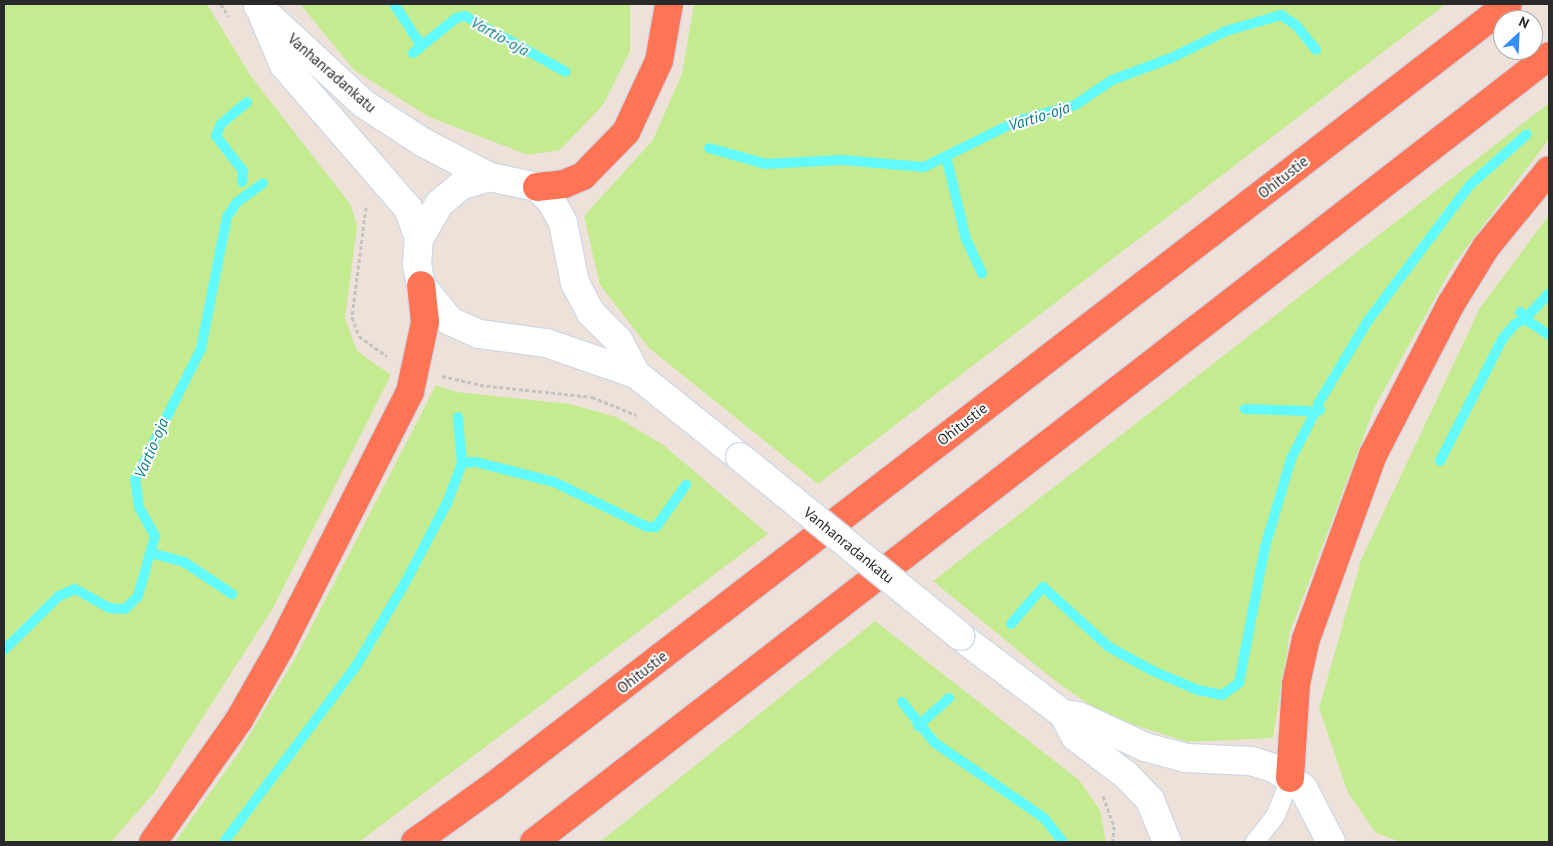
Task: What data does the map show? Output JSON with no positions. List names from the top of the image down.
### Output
{
  "streets": {
    "highway": ["Ohitustie"],
    "street": ["Vanhanradankatu"]
  },
  "water": ["Vartio-oja"],
  "north": "top right"
}
